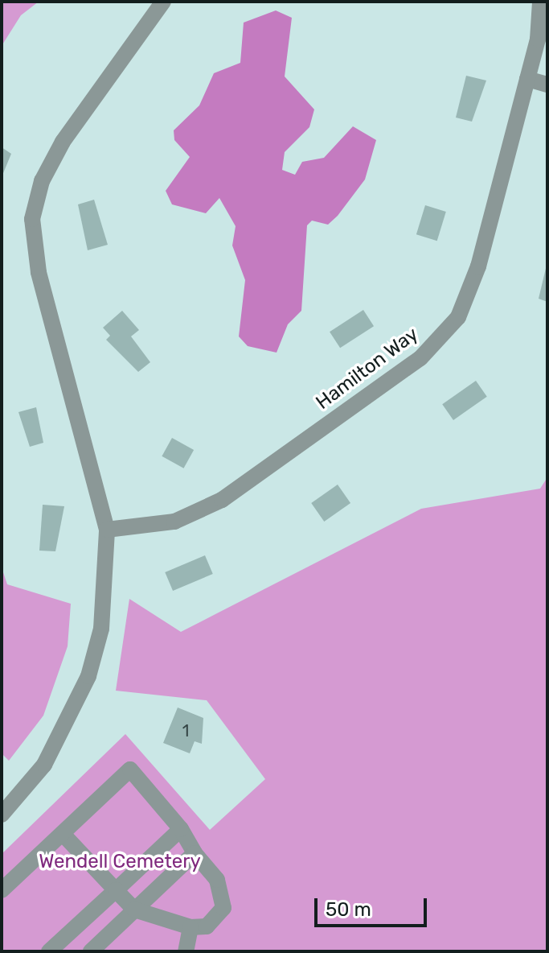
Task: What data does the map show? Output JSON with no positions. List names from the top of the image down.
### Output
{
  "streets": {
    "street": ["Hamilton Way"]
  },
  "parks": ["Wendell Cemetery"],
  "house_numbers": ["1"],
  "scale_bar": "50 m"
}
